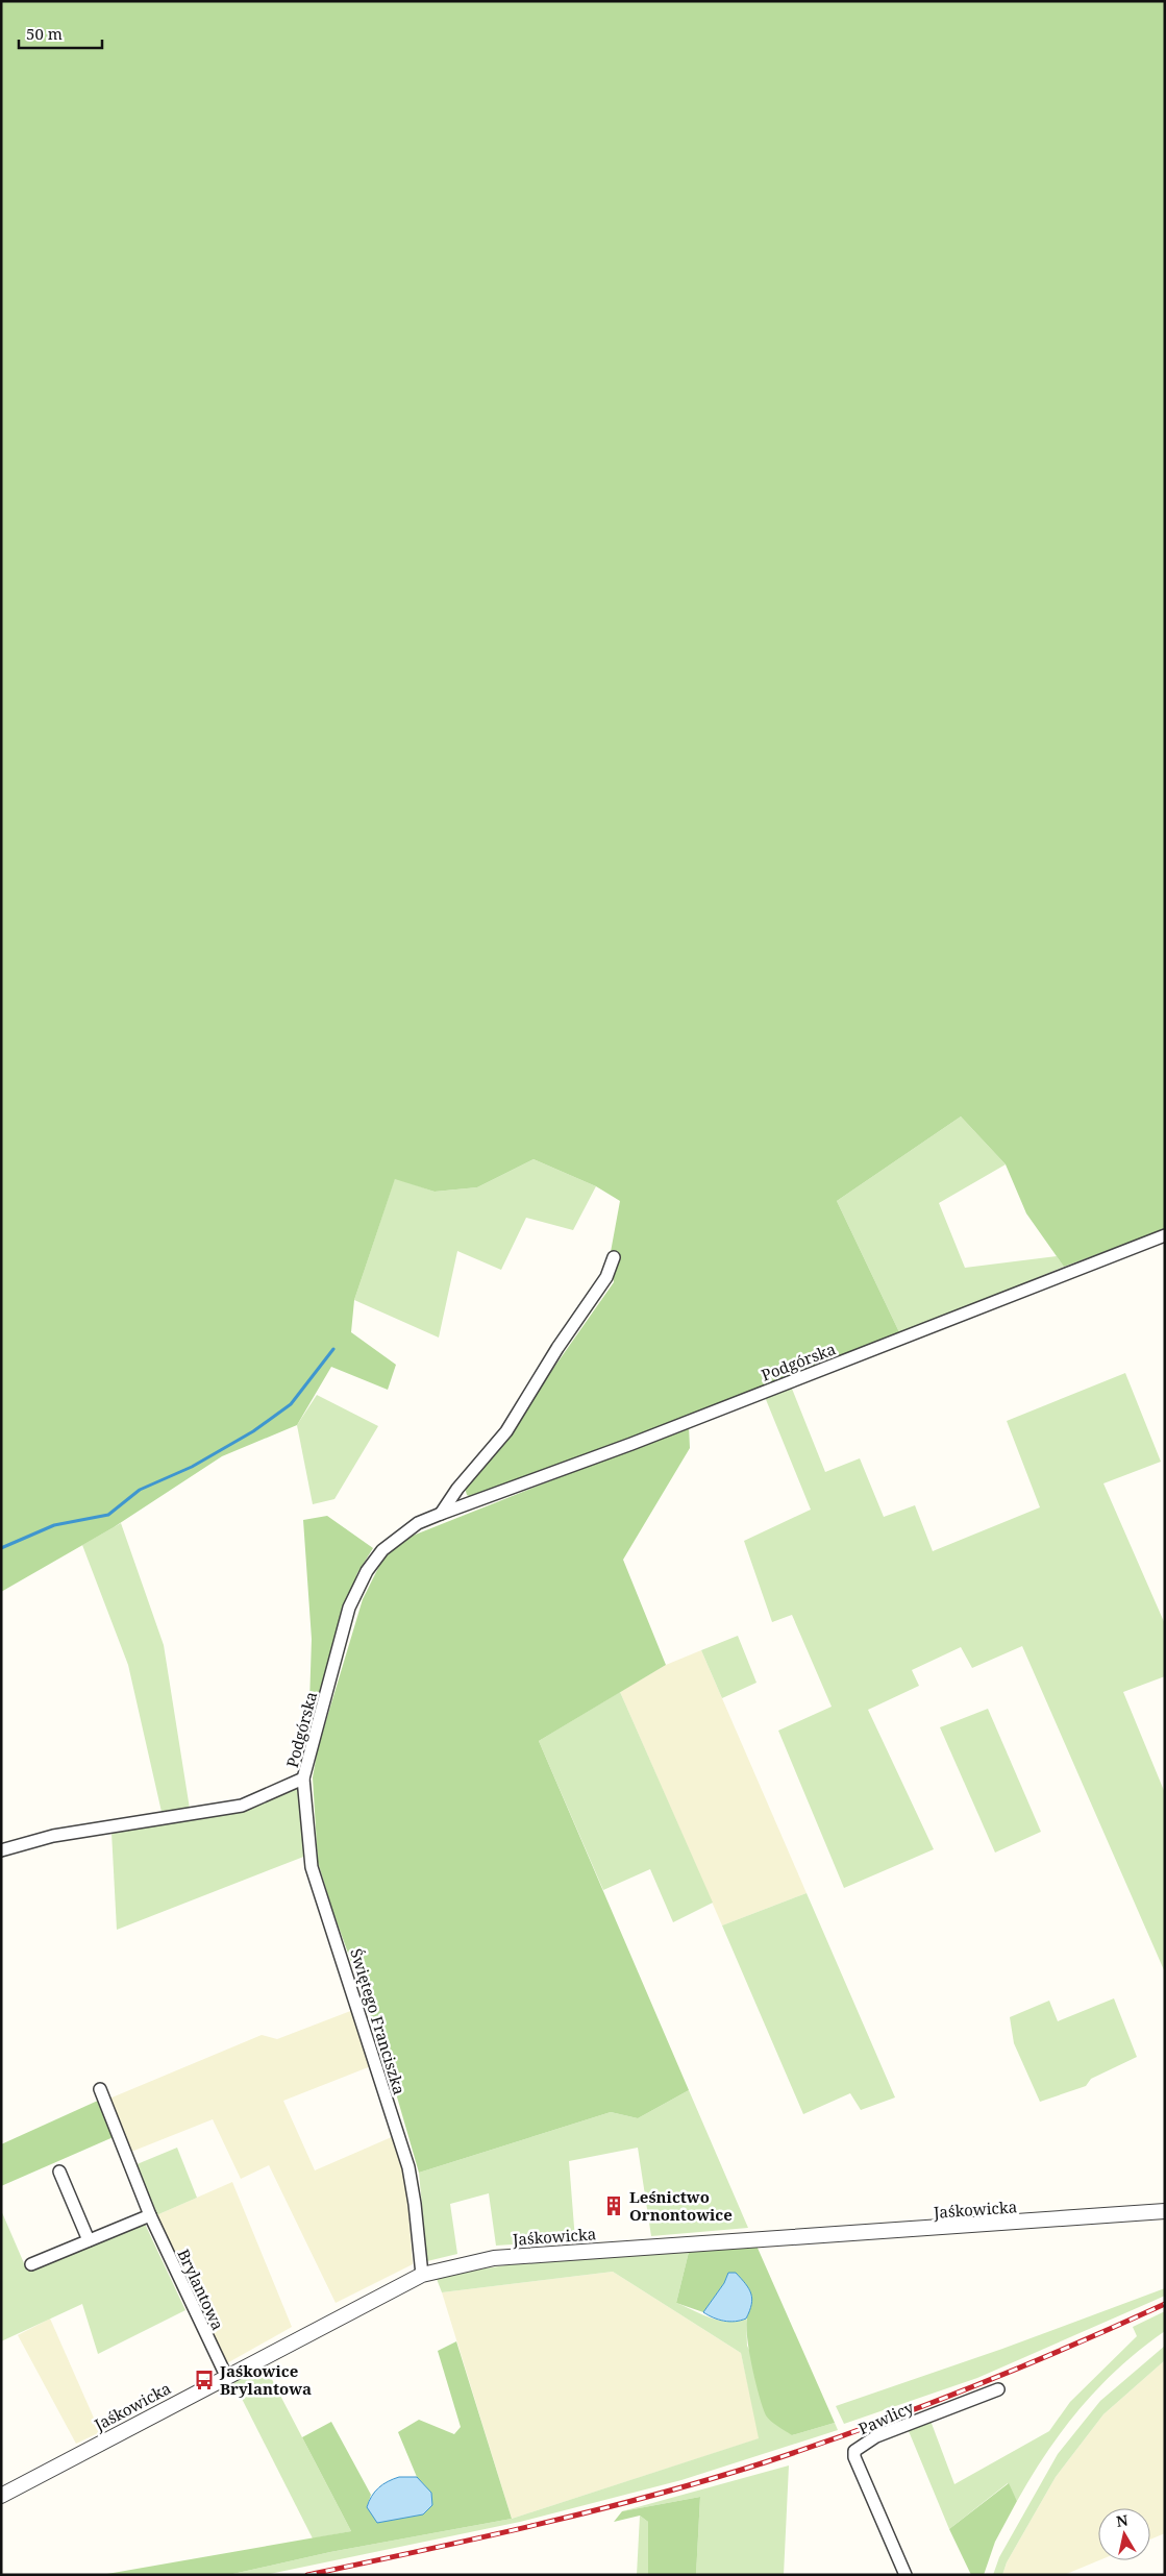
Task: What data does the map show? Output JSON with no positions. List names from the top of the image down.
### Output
{
  "streets": {
    "street": [
      "Podgórska",
      "Świętego Franciszka",
      "Jaśkowicka",
      "Brylantowa",
      "Pawlicy"
    ]
  },
  "crossings": [
    ["Podgórska", "Świętego Franciszka"],
    ["Świętego Franciszka", "Jaśkowicka"],
    ["Jaśkowicka", "Brylantowa"]
  ],
  "places": {
    "building": ["Leśnictwo Ornontowice"],
    "bus stop": ["Jaśkowice Brylantowa"]
  },
  "scale_bar": "50 m",
  "north": "top"
}
